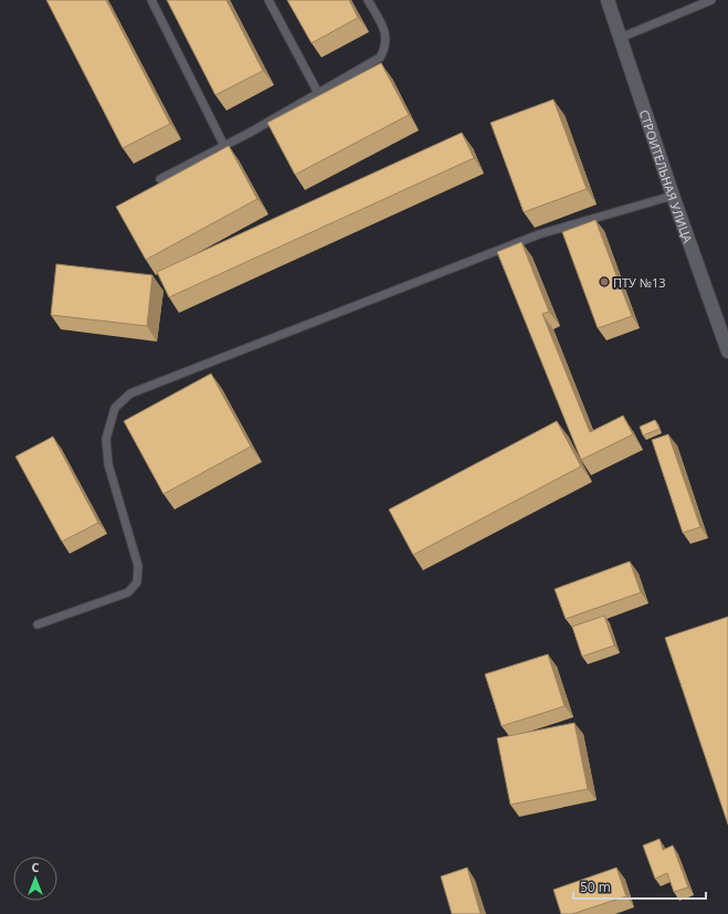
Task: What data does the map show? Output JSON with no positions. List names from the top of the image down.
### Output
{
  "streets": {
    "street": ["СТРОИТЕЛЬНАЯ УЛИЦА"]
  },
  "places": ["ПТУ №13"],
  "scale_bar": "50 m",
  "north": "top"
}
